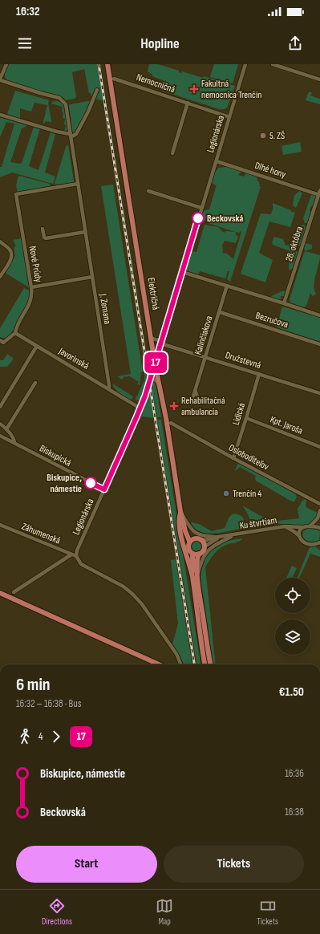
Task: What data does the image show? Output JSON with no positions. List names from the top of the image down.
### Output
{
  "streets": {
    "main road": ["Električná"],
    "street": [
      "Nemocničná",
      "Legionárska",
      "Dlhé hony",
      "28. októbra",
      "Nové Prúdy",
      "J. Zemana",
      "Bezručova",
      "Kalinčiakova",
      "Javorinská",
      "Družstevná",
      "Lidická",
      "Kpt. Jaroša",
      "Biskupická",
      "Osloboditeľov",
      "Ku štvrtiam",
      "Záhumenská"
    ]
  },
  "crossings": [
    ["Nemocničná", "Legionárska"],
    ["Legionárska", "Dlhé hony"],
    ["Legionárska", "Električná"],
    ["Legionárska", "Javorinská"],
    ["Legionárska", "Družstevná"],
    ["Legionárska", "Biskupická"],
    ["Legionárska", "Záhumenská"],
    ["Dlhé hony", "28. októbra"],
    ["Nové Prúdy", "J. Zemana"],
    ["Nové Prúdy", "Javorinská"],
    ["Električná", "Ku štvrtiam"],
    ["J. Zemana", "Javorinská"],
    ["Bezručova", "Kalinčiakova"],
    ["Kalinčiakova", "Družstevná"],
    ["Družstevná", "Lidická"],
    ["Lidická", "Kpt. Jaroša"],
    ["Lidická", "Osloboditeľov"]
  ],
  "places": {
    "health": ["Fakultná nemocnica Trenčín", "Rehabilitačná ambulancia"],
    "other": [
      "5. ZŠ",
      "Beckovská",
      "Biskupice, námestie",
      "Trenčín 4"
    ]
  },
  "lines": ["bus line 17"],
  "page": {
    "status": "16:32",
    "header": "Hopline",
    "on_map": "17",
    "heading": ["6 min", "16:32 – 16:38 · Bus", "€1.50"],
    "legs": ["4", "17"],
    "list": [
      {
        "name": "Biskupice, námestie",
        "value": "16:36"
      },
      {
        "name": "Beckovská",
        "value": "16:38"
      }
    ],
    "buttons": ["Start", "Tickets"],
    "tabs": ["Directions", "Map", "Tickets"]
  }
}
